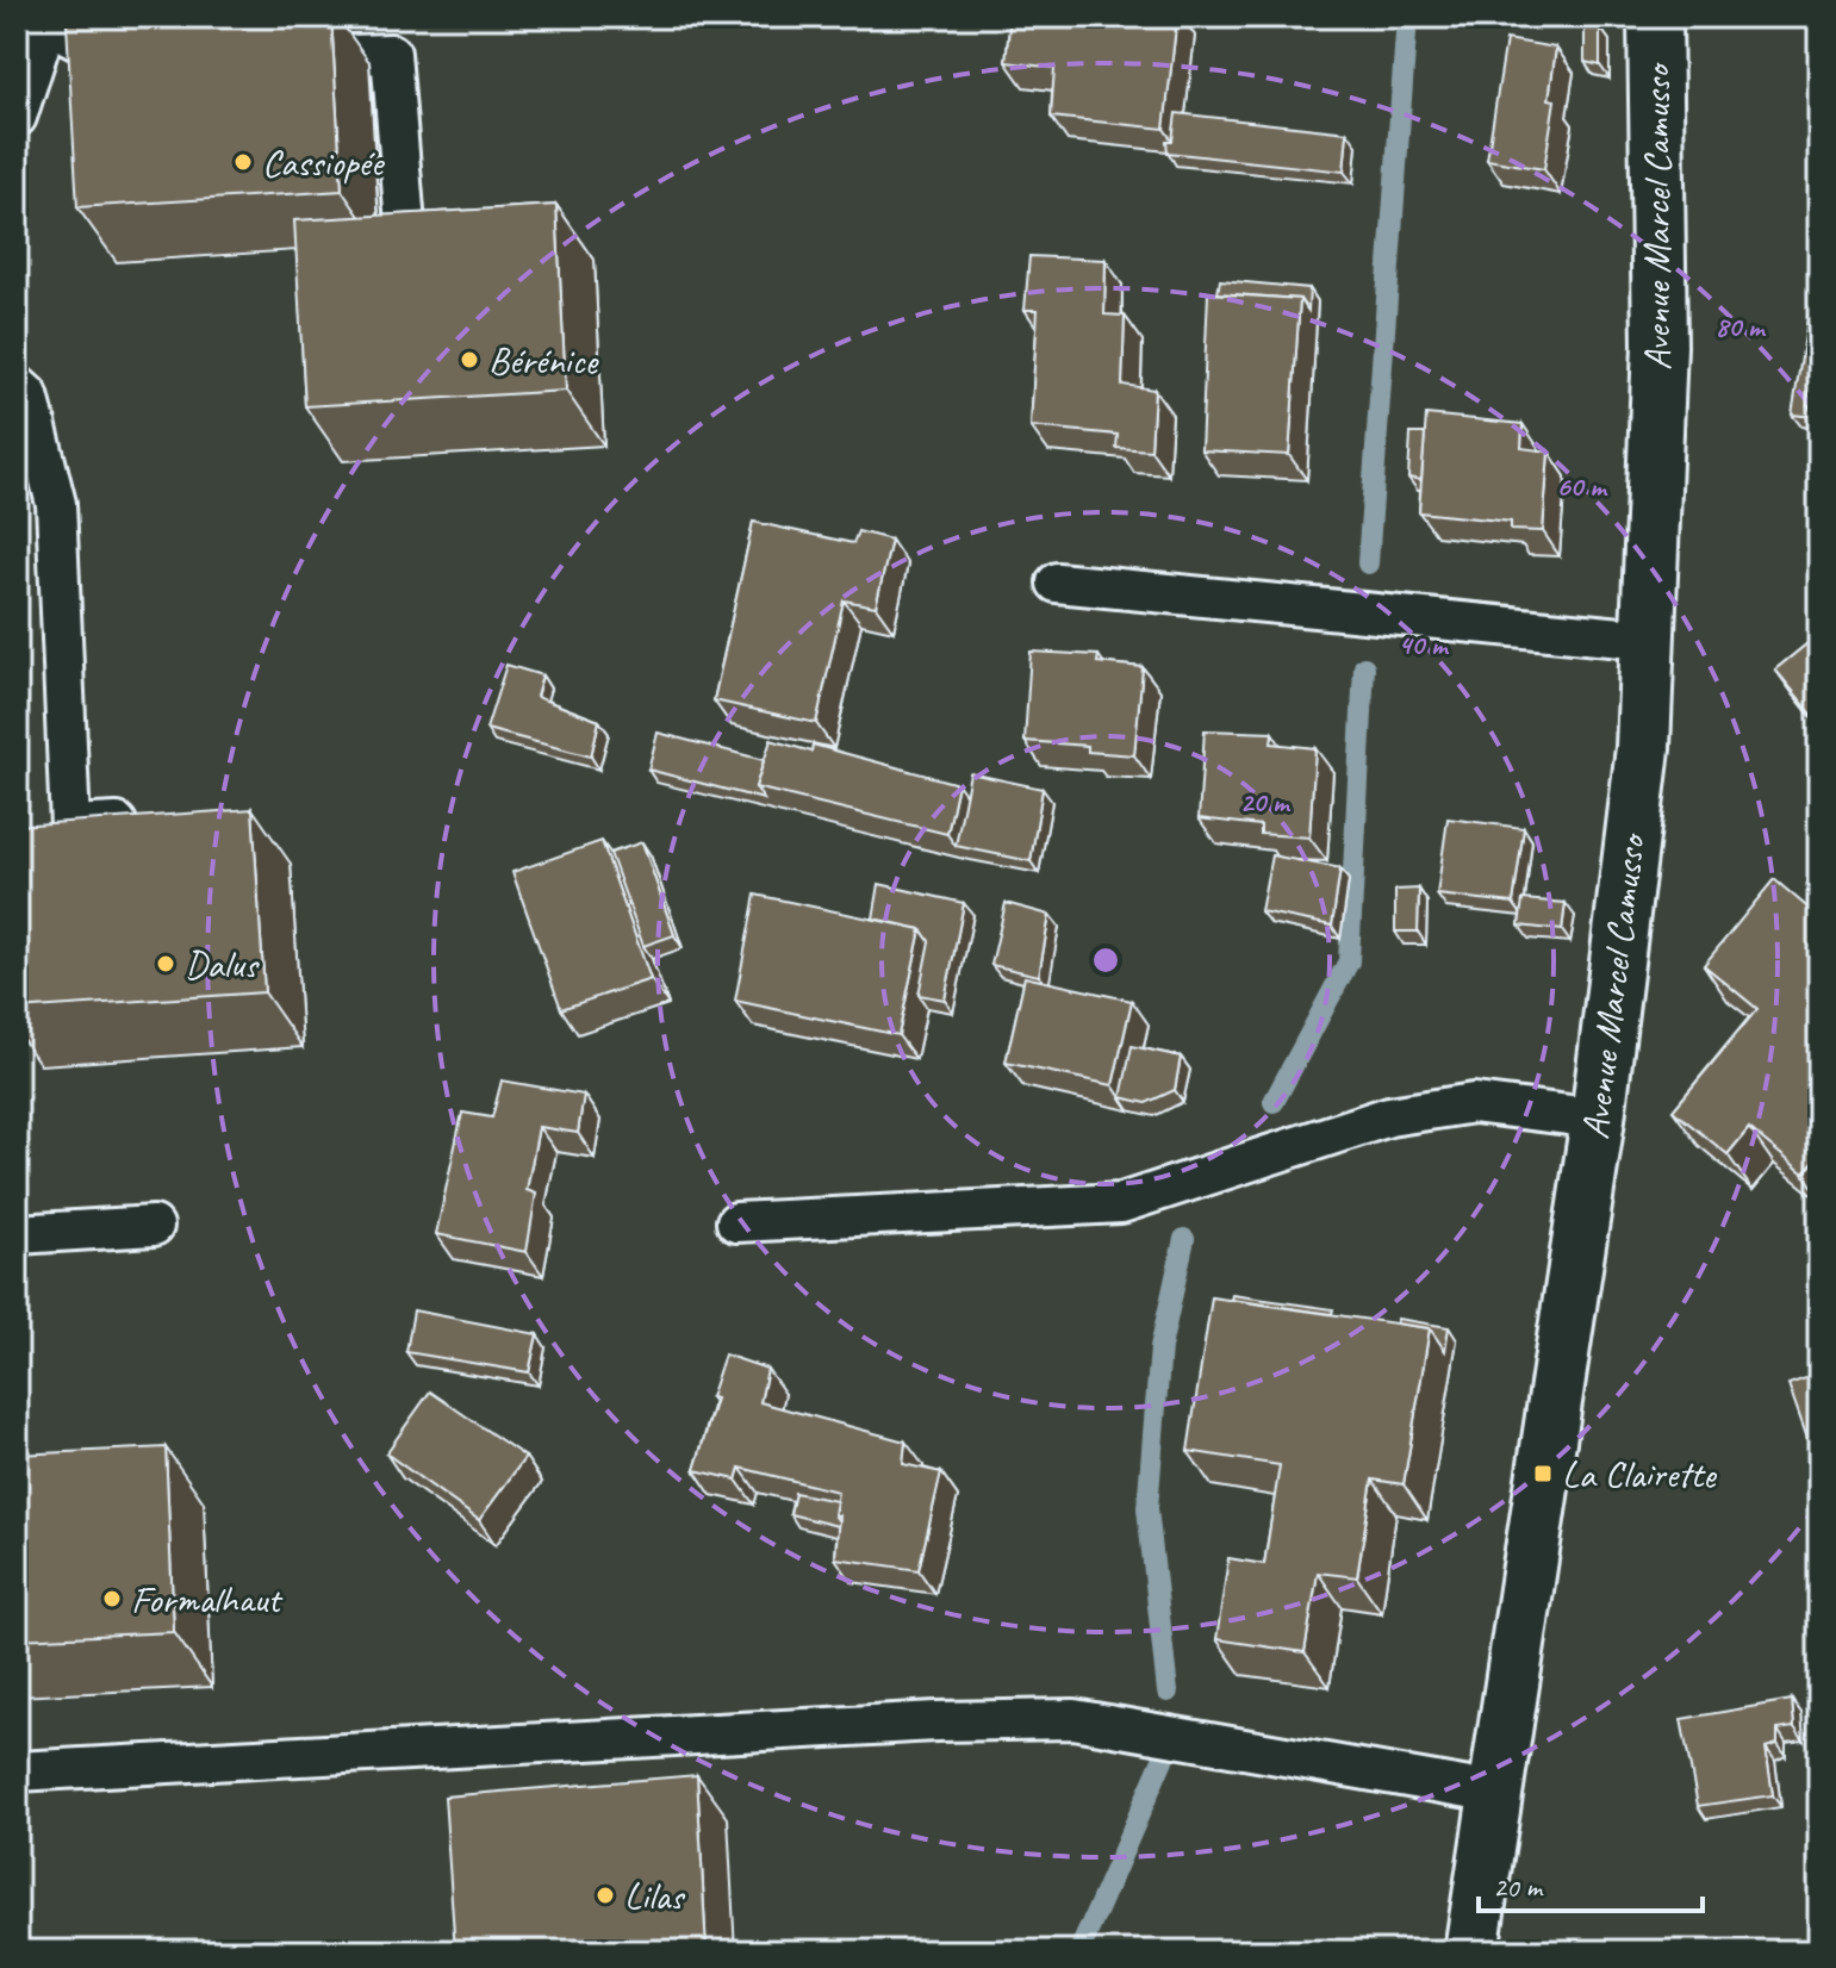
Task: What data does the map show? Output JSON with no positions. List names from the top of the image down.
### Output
{
  "streets": {
    "street": ["Avenue Marcel Camusso"]
  },
  "places": {
    "other": [
      "Cassiopée",
      "Bérénice",
      "Dalus",
      "Formalhaut",
      "Lilas"
    ],
    "transit": ["La Clairette"]
  },
  "scale_bar": "20 m",
  "rings": [
    "80 m",
    "60 m",
    "40 m",
    "20 m"
  ]
}
